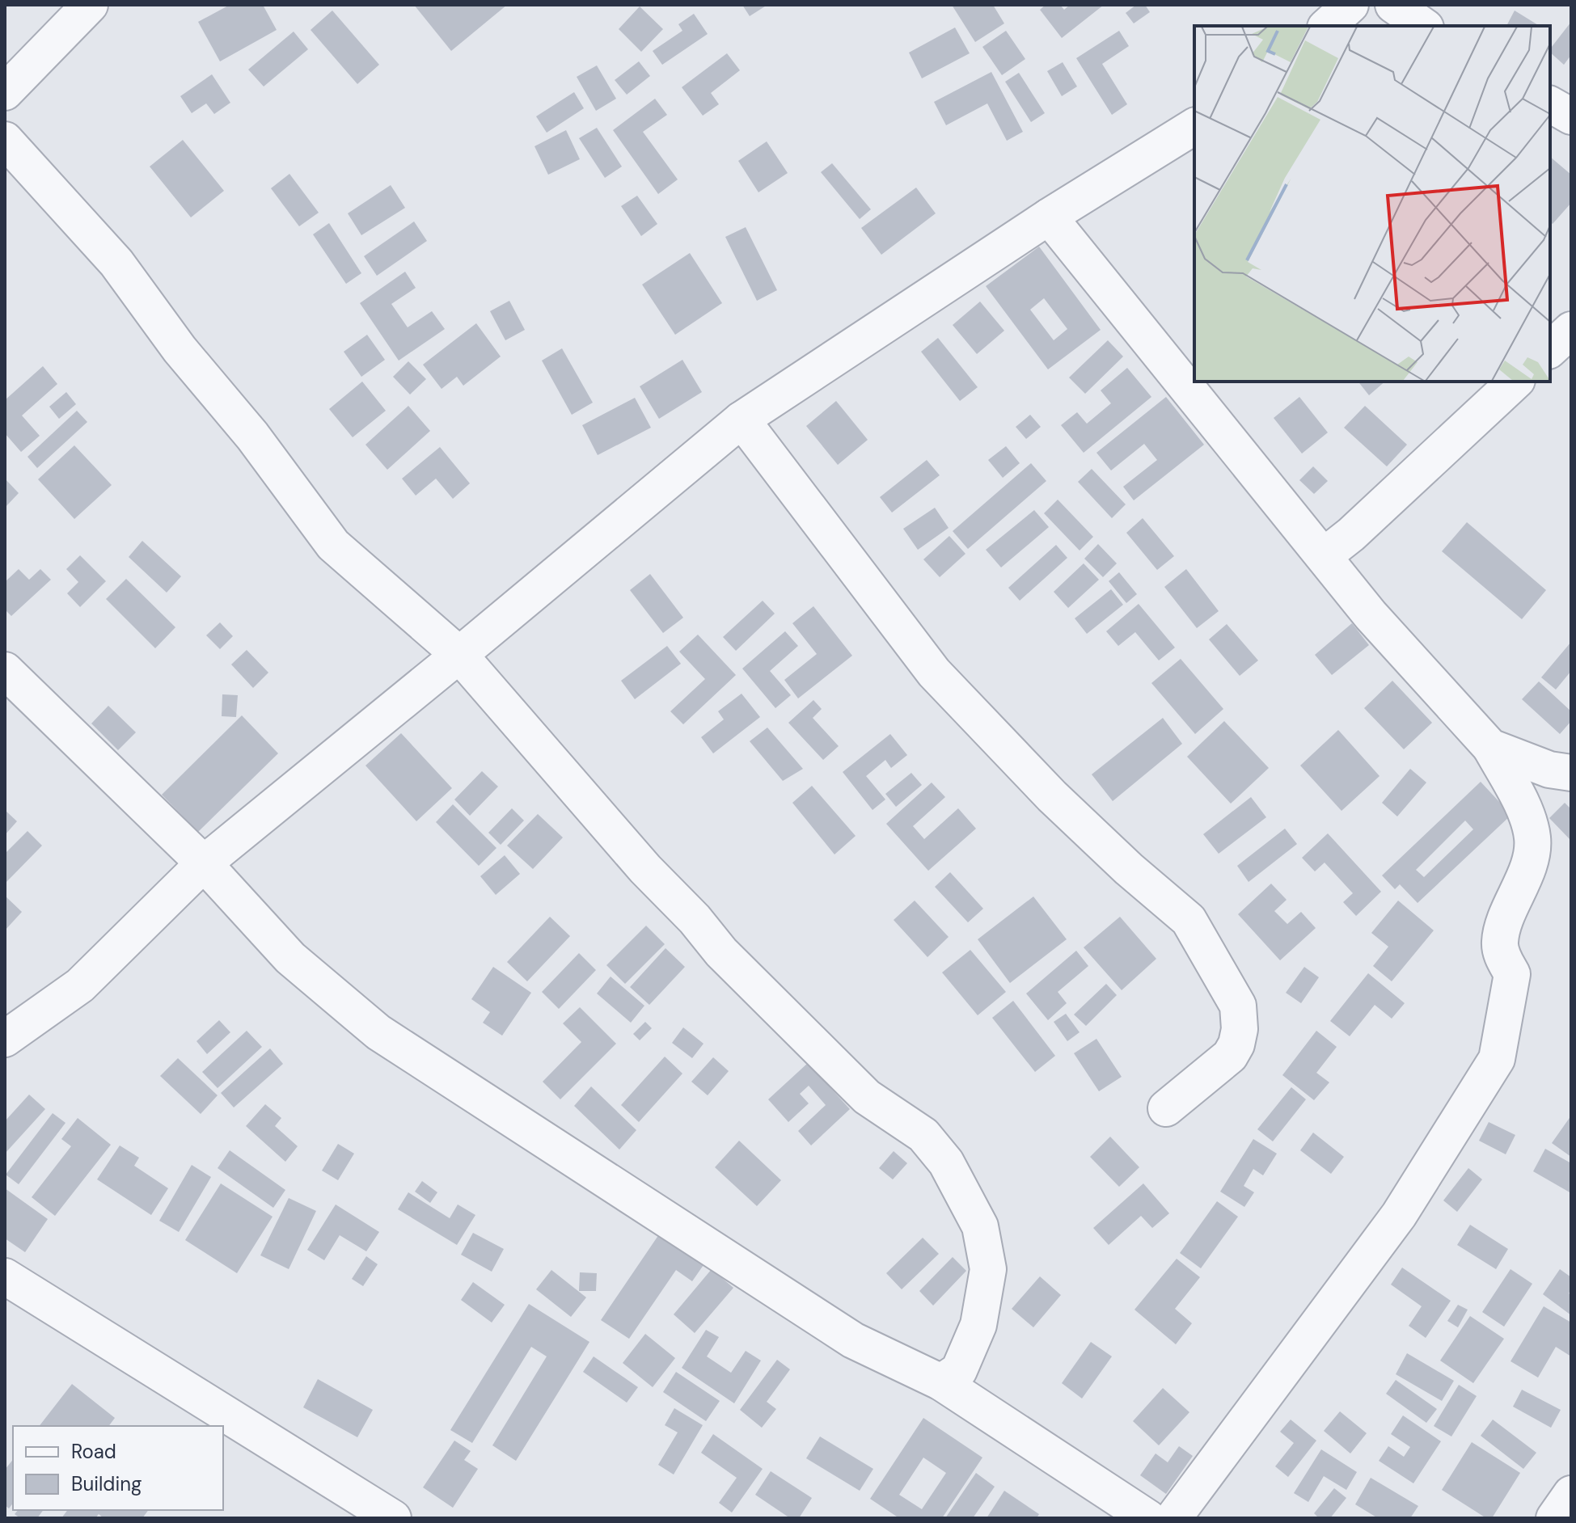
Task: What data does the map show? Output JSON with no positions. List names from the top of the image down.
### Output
{
  "legend": ["Road", "Building"]
}
